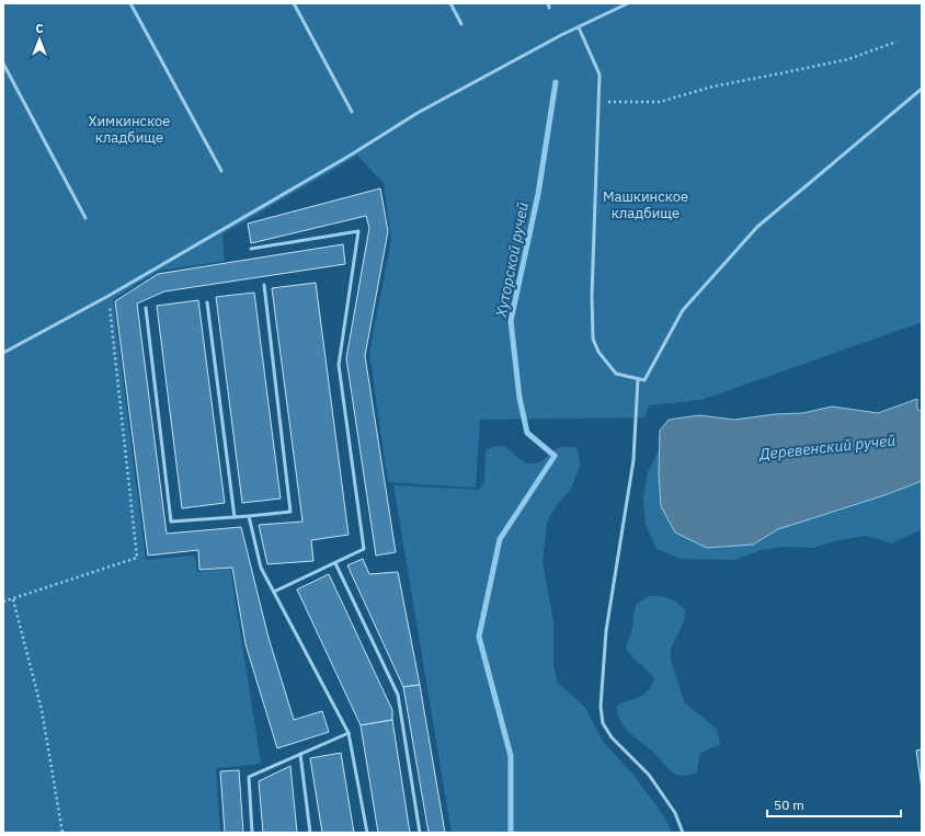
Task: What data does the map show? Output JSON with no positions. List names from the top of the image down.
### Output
{
  "water": ["Хуторской ручей", "Деревенский ручей"],
  "parks": ["Химкинское кладбище", "Машкинское кладбище"],
  "scale_bar": "50 m",
  "north": "top"
}
